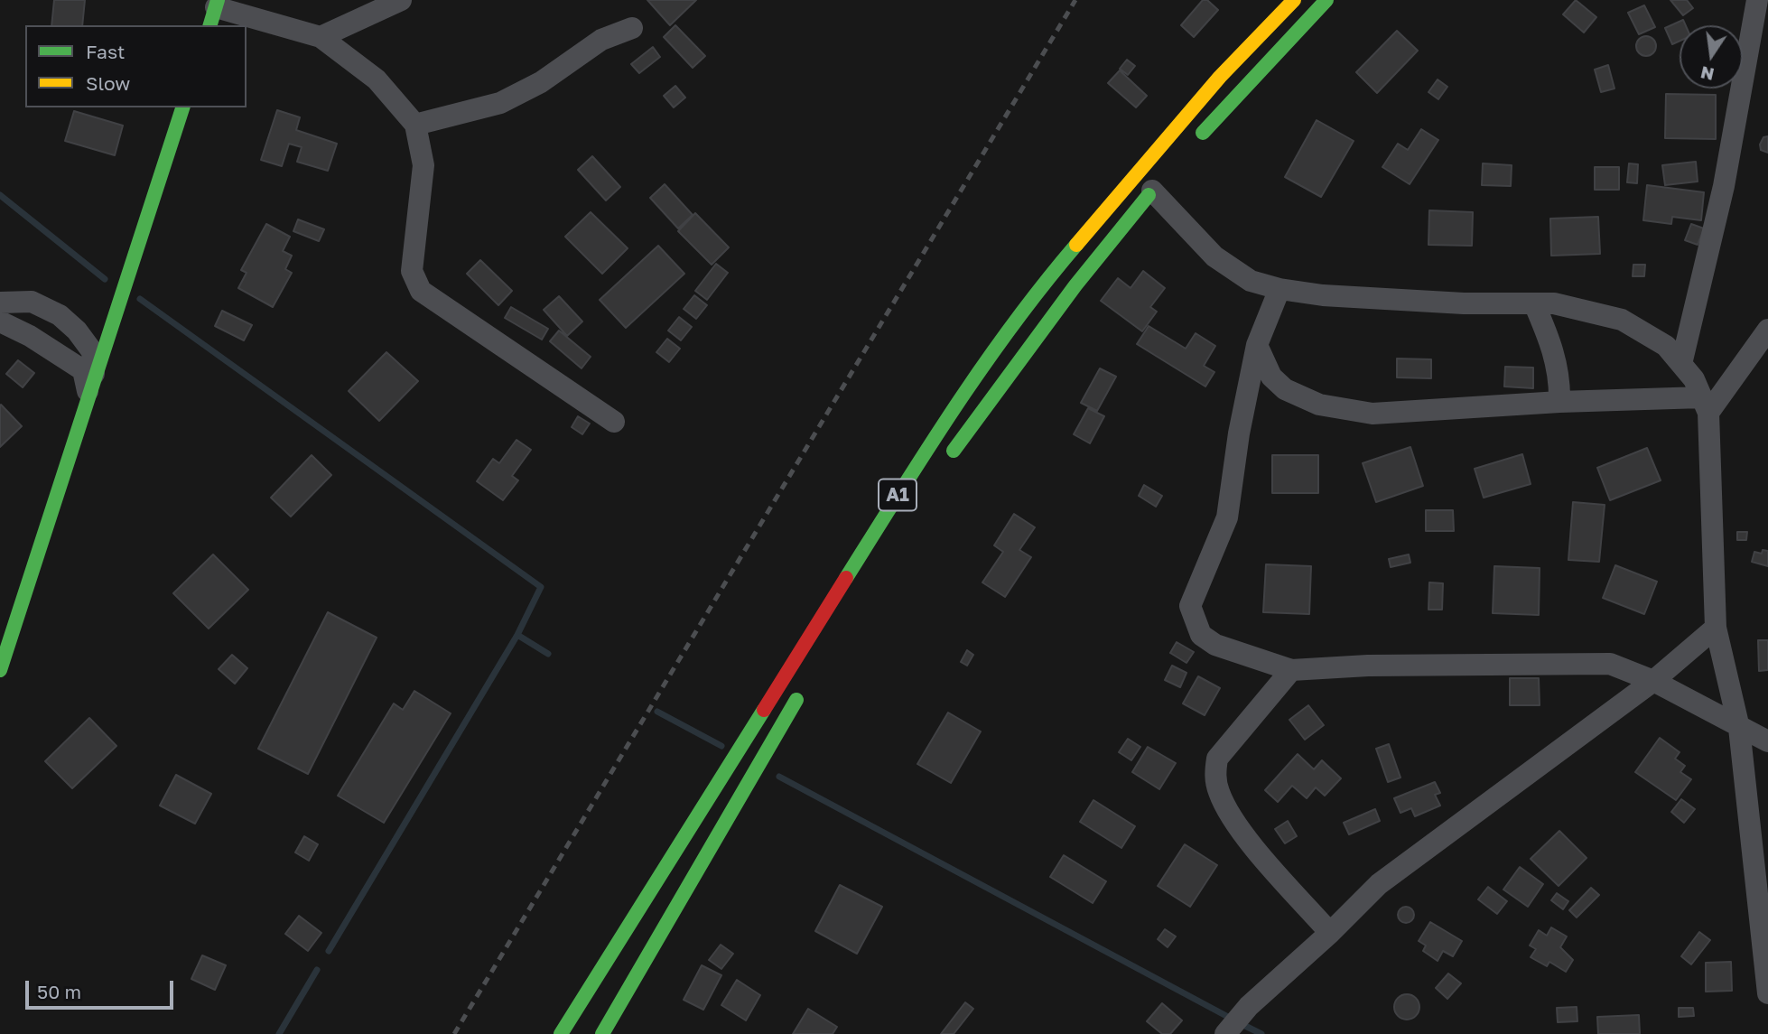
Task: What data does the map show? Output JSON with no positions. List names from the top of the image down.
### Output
{
  "streets": {
    "main road": ["A1"]
  },
  "legend": ["Fast", "Slow"],
  "scale_bar": "50 m",
  "north": "bottom"
}
